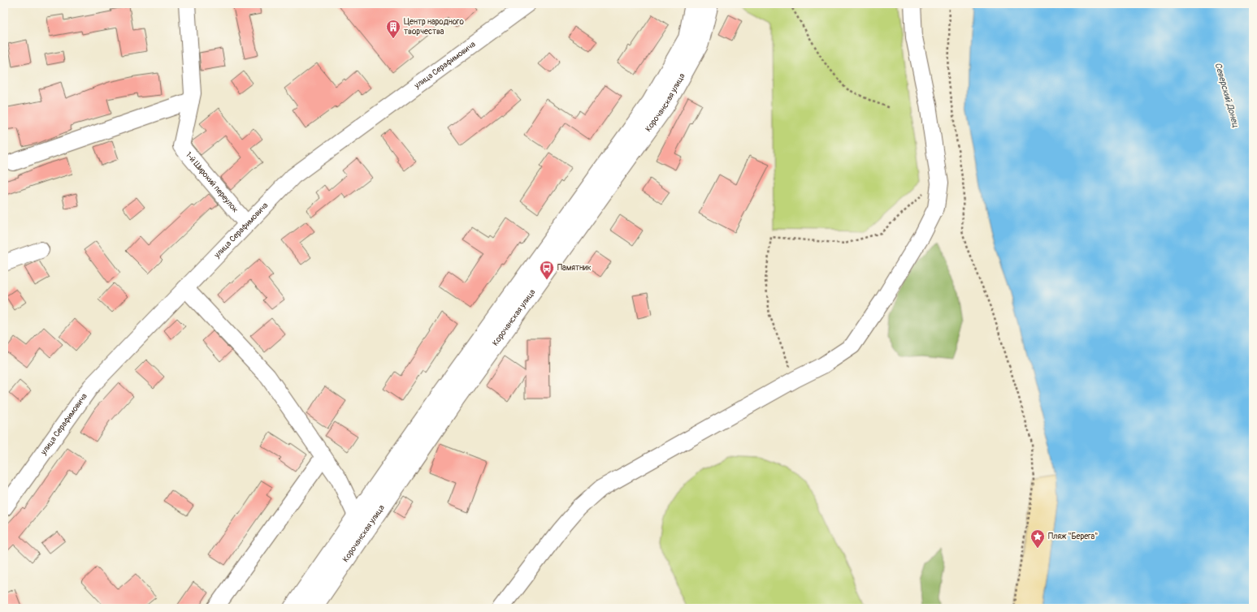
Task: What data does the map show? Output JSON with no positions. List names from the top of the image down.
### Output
{
  "streets": {
    "main road": ["Корочанская улица"],
    "street": ["улица Серафимовича", "1-й Широкий переулок"]
  },
  "crossings": [
    ["улица Серафимовича", "1-й Широкий переулок"]
  ],
  "water": ["Северский Донец"],
  "places": {
    "building": ["Центр народного творчества"],
    "bus stop": ["Памятник"],
    "place": ["Пляж \"Берега\""]
  }
}
